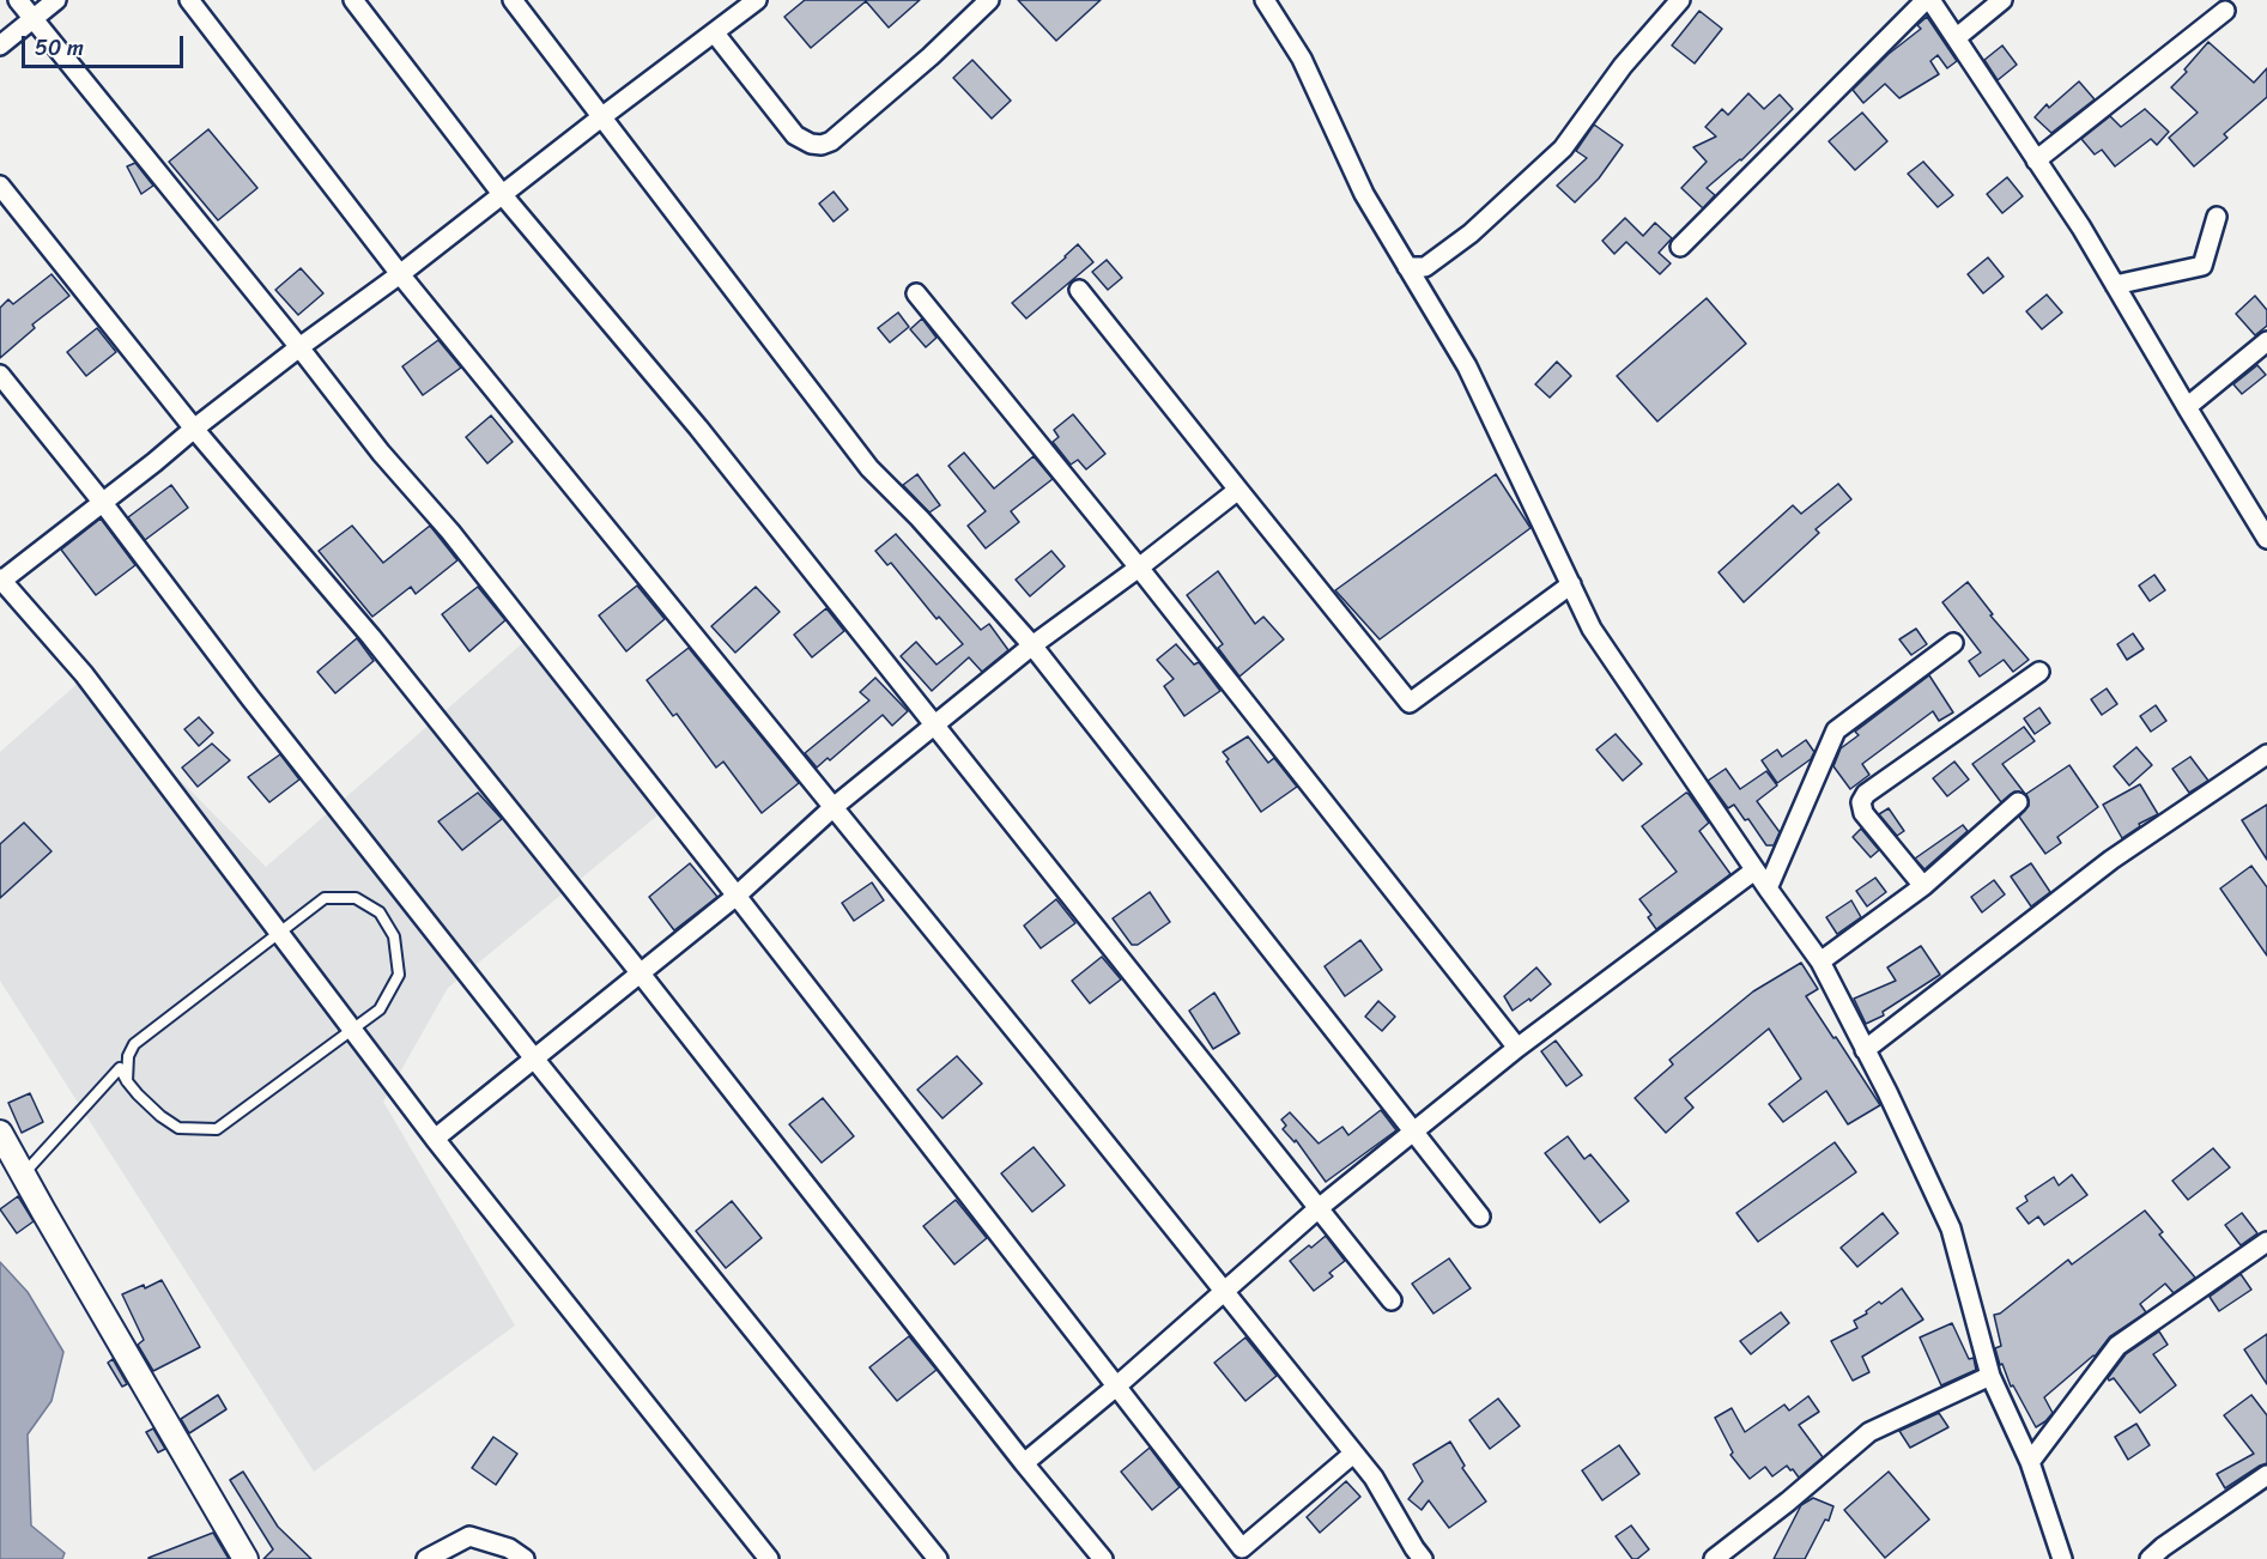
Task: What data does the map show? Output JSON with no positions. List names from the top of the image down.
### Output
{
  "scale_bar": "50 m"
}
